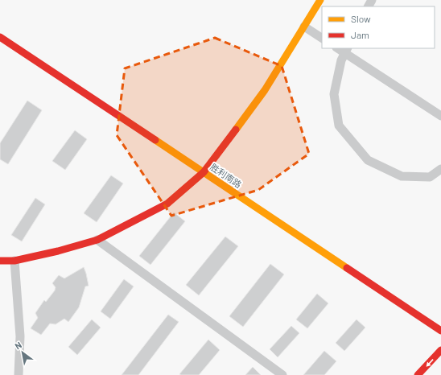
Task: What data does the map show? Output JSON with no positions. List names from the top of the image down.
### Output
{
  "streets": {
    "main road": ["胜利南路"]
  },
  "legend": ["Slow", "Jam"],
  "north": "top left"
}
